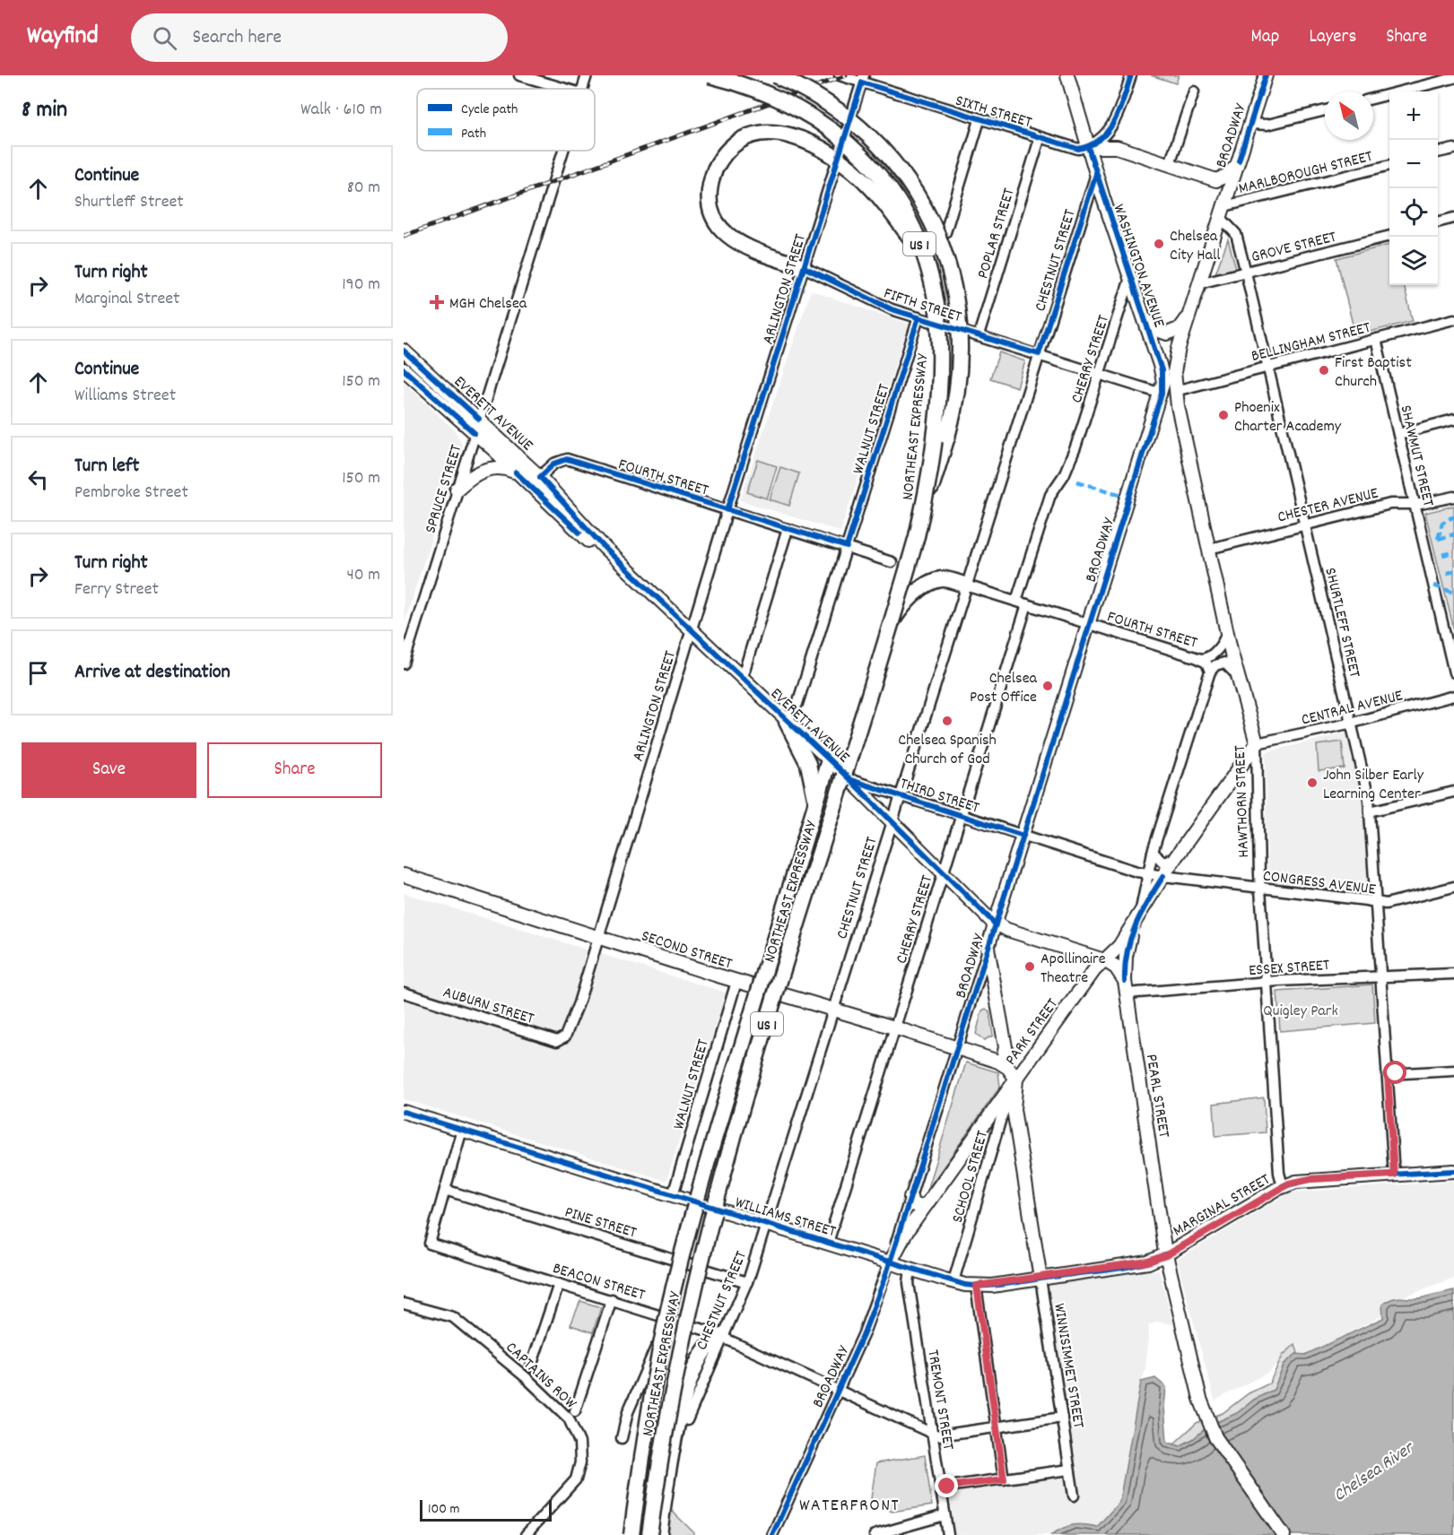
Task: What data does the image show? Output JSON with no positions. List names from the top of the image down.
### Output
{
  "streets": {
    "highway": ["US 1", "NORTHEAST EXPRESSWAY"],
    "main road": [
      "BROADWAY",
      "WASHINGTON AVENUE",
      "EVERETT AVENUE",
      "HAWTHORN STREET",
      "SECOND STREET",
      "PARK STREET",
      "PEARL STREET",
      "MARGINAL STREET",
      "WILLIAMS STREET",
      "WINNISIMMET STREET"
    ],
    "street": [
      "SIXTH STREET",
      "MARLBOROUGH STREET",
      "POPLAR STREET",
      "GROVE STREET",
      "CHESTNUT STREET",
      "ARLINGTON STREET",
      "FIFTH STREET",
      "BELLINGHAM STREET",
      "CHERRY STREET",
      "WALNUT STREET",
      "SHAWMUT STREET",
      "FOURTH STREET",
      "SPRUCE STREET",
      "CHESTER AVENUE",
      "SHURTLEFF STREET",
      "CENTRAL AVENUE",
      "THIRD STREET",
      "CONGRESS AVENUE",
      "ESSEX STREET",
      "AUBURN STREET",
      "SCHOOL STREET",
      "PINE STREET",
      "BEACON STREET",
      "CAPTAINS ROW",
      "TREMONT STREET"
    ]
  },
  "crossings": [
    ["SIXTH STREET", "POPLAR STREET"],
    ["SIXTH STREET", "WASHINGTON AVENUE"],
    ["SIXTH STREET", "ARLINGTON STREET"],
    ["BROADWAY", "MARLBOROUGH STREET"],
    ["BROADWAY", "GROVE STREET"],
    ["BROADWAY", "WASHINGTON AVENUE"],
    ["BROADWAY", "FIFTH STREET"],
    ["BROADWAY", "BELLINGHAM STREET"],
    ["BROADWAY", "EVERETT AVENUE"],
    ["BROADWAY", "FOURTH STREET"],
    ["BROADWAY", "SHURTLEFF STREET"],
    ["BROADWAY", "THIRD STREET"],
    ["BROADWAY", "HAWTHORN STREET"],
    ["BROADWAY", "CONGRESS AVENUE"],
    ["BROADWAY", "SECOND STREET"],
    ["BROADWAY", "PARK STREET"],
    ["BROADWAY", "WILLIAMS STREET"],
    ["BROADWAY", "BEACON STREET"],
    ["MARLBOROUGH STREET", "SHURTLEFF STREET"],
    ["POPLAR STREET", "FIFTH STREET"],
    ["GROVE STREET", "SHURTLEFF STREET"],
    ["CHESTNUT STREET", "WASHINGTON AVENUE"],
    ["CHESTNUT STREET", "FIFTH STREET"],
    ["CHESTNUT STREET", "EVERETT AVENUE"],
    ["CHESTNUT STREET", "FOURTH STREET"],
    ["CHESTNUT STREET", "THIRD STREET"],
    ["CHESTNUT STREET", "SECOND STREET"],
    ["CHESTNUT STREET", "WILLIAMS STREET"],
    ["CHESTNUT STREET", "PINE STREET"],
    ["CHESTNUT STREET", "BEACON STREET"],
    ["WASHINGTON AVENUE", "FIFTH STREET"],
    ["WASHINGTON AVENUE", "CHERRY STREET"],
    ["ARLINGTON STREET", "FIFTH STREET"],
    ["ARLINGTON STREET", "EVERETT AVENUE"],
    ["ARLINGTON STREET", "FOURTH STREET"],
    ["ARLINGTON STREET", "SECOND STREET"],
    ["ARLINGTON STREET", "AUBURN STREET"],
    ["FIFTH STREET", "CHERRY STREET"],
    ["FIFTH STREET", "WALNUT STREET"],
    ["BELLINGHAM STREET", "SHAWMUT STREET"],
    ["BELLINGHAM STREET", "SHURTLEFF STREET"],
    ["BELLINGHAM STREET", "HAWTHORN STREET"],
    ["CHERRY STREET", "EVERETT AVENUE"],
    ["CHERRY STREET", "FOURTH STREET"],
    ["CHERRY STREET", "THIRD STREET"],
    ["CHERRY STREET", "SECOND STREET"],
    ["CHERRY STREET", "WILLIAMS STREET"],
    ["EVERETT AVENUE", "WALNUT STREET"],
    ["EVERETT AVENUE", "FOURTH STREET"],
    ["EVERETT AVENUE", "SPRUCE STREET"],
    ["EVERETT AVENUE", "THIRD STREET"],
    ["WALNUT STREET", "FOURTH STREET"],
    ["WALNUT STREET", "SECOND STREET"],
    ["WALNUT STREET", "WILLIAMS STREET"],
    ["SHAWMUT STREET", "CHESTER AVENUE"],
    ["FOURTH STREET", "HAWTHORN STREET"],
    ["CHESTER AVENUE", "SHURTLEFF STREET"],
    ["CHESTER AVENUE", "HAWTHORN STREET"],
    ["SHURTLEFF STREET", "CENTRAL AVENUE"],
    ["SHURTLEFF STREET", "CONGRESS AVENUE"],
    ["SHURTLEFF STREET", "ESSEX STREET"],
    ["SHURTLEFF STREET", "MARGINAL STREET"],
    ["CENTRAL AVENUE", "HAWTHORN STREET"],
    ["CENTRAL AVENUE", "PARK STREET"],
    ["THIRD STREET", "CONGRESS AVENUE"],
    ["HAWTHORN STREET", "CONGRESS AVENUE"],
    ["HAWTHORN STREET", "ESSEX STREET"],
    ["HAWTHORN STREET", "PARK STREET"],
    ["HAWTHORN STREET", "MARGINAL STREET"],
    ["CONGRESS AVENUE", "PARK STREET"],
    ["CONGRESS AVENUE", "PEARL STREET"],
    ["ESSEX STREET", "PEARL STREET"],
    ["PARK STREET", "PEARL STREET"],
    ["PARK STREET", "SCHOOL STREET"],
    ["PARK STREET", "WILLIAMS STREET"],
    ["PARK STREET", "WINNISIMMET STREET"],
    ["PEARL STREET", "MARGINAL STREET"],
    ["PEARL STREET", "WILLIAMS STREET"],
    ["SCHOOL STREET", "WILLIAMS STREET"],
    ["SCHOOL STREET", "WINNISIMMET STREET"],
    ["MARGINAL STREET", "WILLIAMS STREET"],
    ["WILLIAMS STREET", "WINNISIMMET STREET"],
    ["WILLIAMS STREET", "TREMONT STREET"],
    ["PINE STREET", "BEACON STREET"],
    ["BEACON STREET", "WINNISIMMET STREET"],
    ["BEACON STREET", "TREMONT STREET"]
  ],
  "districts": ["WATERFRONT"],
  "water": ["Chelsea River"],
  "parks": ["Quigley Park"],
  "places": {
    "other": [
      "Chelsea City Hall",
      "First Baptist Church",
      "Phoenix Charter Academy",
      "Chelsea Post Office",
      "Chelsea Spanish Church of God",
      "John Silber Early Learning Center",
      "Apollinaire Theatre"
    ],
    "health": ["MGH Chelsea"]
  },
  "legend": ["Cycle path", "Path"],
  "scale_bar": "100 m",
  "north": "top left",
  "page": {
    "header": "Wayfind",
    "search": "Search here",
    "nav": ["Map", "Layers", "Share"],
    "heading": ["8 min", "Walk · 610 m"],
    "map_buttons": ["+", "−"],
    "list": [
      ["Continue", "Shurtleff Street", "80 m"],
      ["Turn right", "Marginal Street", "190 m"],
      ["Continue", "Williams Street", "150 m"],
      ["Turn left", "Pembroke Street", "150 m"],
      ["Turn right", "Ferry Street", "40 m"],
      "Arrive at destination"
    ],
    "buttons": ["Save", "Share"],
    "scale": "100 m"
  }
}
